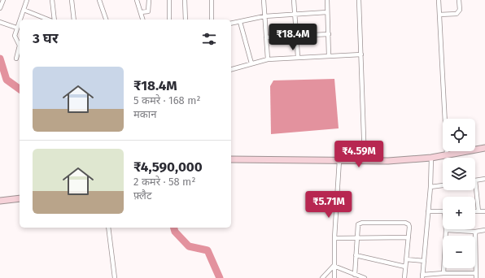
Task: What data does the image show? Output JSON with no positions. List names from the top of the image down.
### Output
{
  "page": {
    "heading": "3 घर",
    "price": ["₹18.4M", "₹4.59M", "₹5.71M"],
    "list": [
      {
        "name": "₹18.4M",
        "note": "5 कमरे · 168 m² · मकान"
      },
      {
        "name": "₹4,590,000",
        "note": "2 कमरे · 58 m² · फ़्लैट"
      }
    ],
    "map_buttons": ["+", "−"]
  }
}
